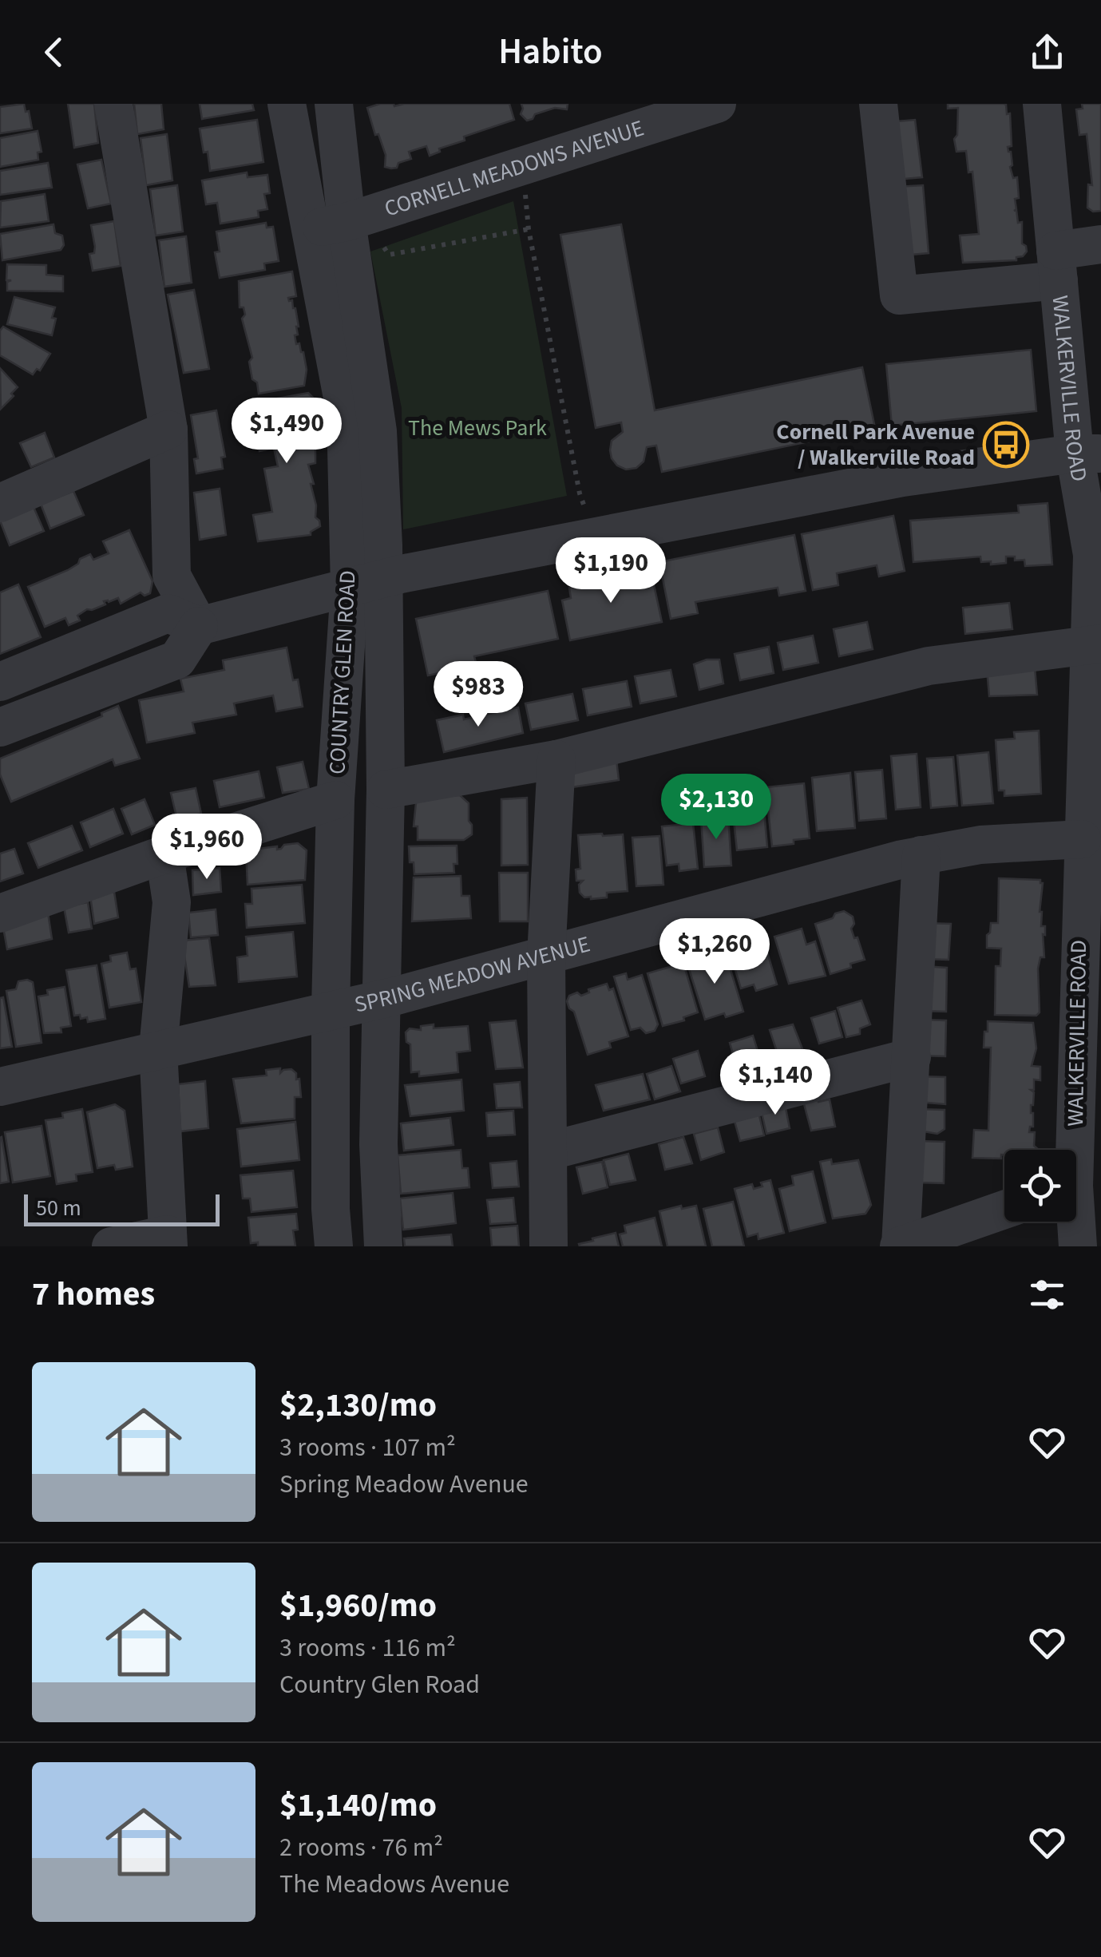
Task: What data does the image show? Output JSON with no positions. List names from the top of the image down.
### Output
{
  "streets": {
    "street": [
      "CORNELL MEADOWS AVENUE",
      "WALKERVILLE ROAD",
      "COUNTRY GLEN ROAD",
      "SPRING MEADOW AVENUE"
    ]
  },
  "crossings": [
    ["CORNELL MEADOWS AVENUE", "COUNTRY GLEN ROAD"],
    ["WALKERVILLE ROAD", "SPRING MEADOW AVENUE"],
    ["COUNTRY GLEN ROAD", "SPRING MEADOW AVENUE"]
  ],
  "parks": ["The Mews Park"],
  "places": {
    "bus stop": ["Cornell Park Avenue / Walkerville Road"]
  },
  "scale_bar": "50 m",
  "page": {
    "header": "Habito",
    "price": [
      "$1,490",
      "$1,190",
      "$983",
      "$2,130",
      "$1,960",
      "$1,260",
      "$1,140"
    ],
    "scale": "50 m",
    "heading": "7 homes",
    "list": [
      {
        "name": "$2,130/mo",
        "note": "3 rooms · 107 m² · Spring Meadow Avenue"
      },
      {
        "name": "$1,960/mo",
        "note": "3 rooms · 116 m² · Country Glen Road"
      },
      {
        "name": "$1,140/mo",
        "note": "2 rooms · 76 m² · The Meadows Avenue"
      }
    ]
  }
}
